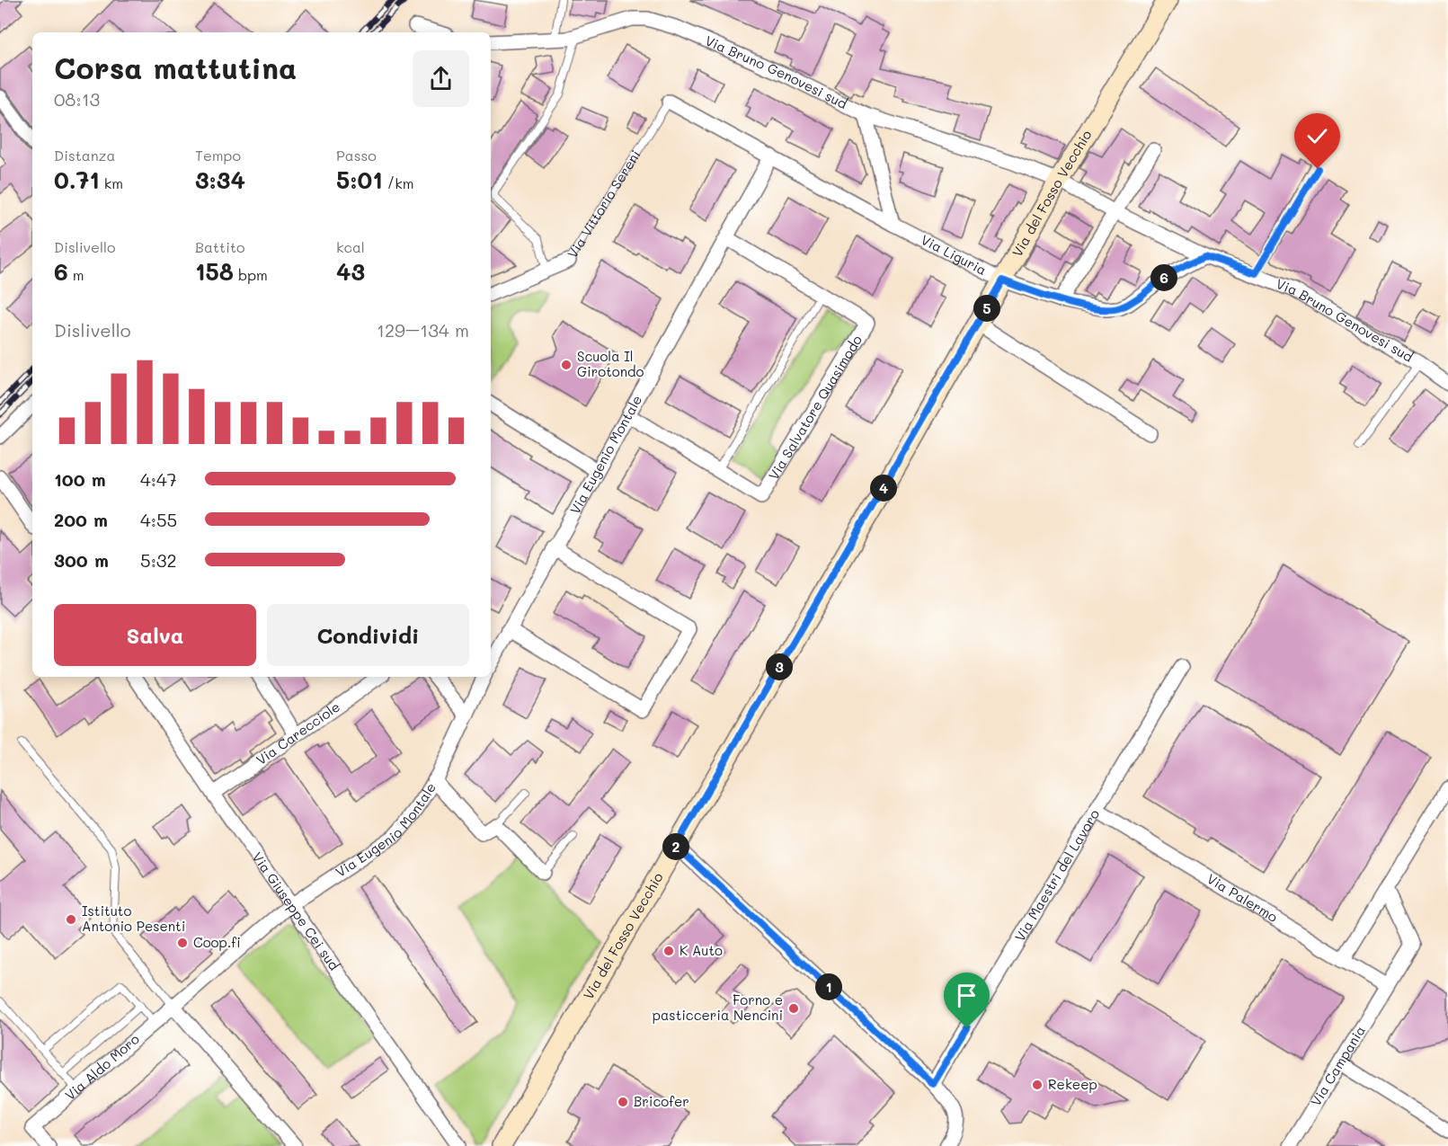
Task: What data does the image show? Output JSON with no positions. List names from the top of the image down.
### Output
{
  "streets": {
    "street": [
      "Via Bruno Genovesi sud",
      "Via del Fosso Vecchio",
      "Via Vittorio Sereni",
      "Via Liguria",
      "Via Salvatore Quasimodo",
      "Via Eugenio Montale",
      "Via Carecciole",
      "Via Maestri del Lavoro",
      "Via Palermo",
      "Via Giuseppe Cei sud",
      "Via Campania",
      "Via Aldo Moro"
    ]
  },
  "crossings": [
    ["Via Bruno Genovesi sud", "Via del Fosso Vecchio"],
    ["Via Bruno Genovesi sud", "Via Liguria"],
    ["Via del Fosso Vecchio", "Via Liguria"],
    ["Via Salvatore Quasimodo", "Via Eugenio Montale"],
    ["Via Eugenio Montale", "Via Giuseppe Cei sud"],
    ["Via Eugenio Montale", "Via Aldo Moro"],
    ["Via Carecciole", "Via Giuseppe Cei sud"],
    ["Via Maestri del Lavoro", "Via Palermo"],
    ["Via Palermo", "Via Campania"]
  ],
  "places": [
    "Scuola Il Girotondo",
    "Istituto Antonio Pesenti",
    "Coop.fi",
    "K Auto",
    "Forno e pasticceria Nencini",
    "Rekeep",
    "Bricofer"
  ],
  "page": {
    "heading": ["Corsa mattutina", "08:13"],
    "stats": [
      ["Distanza", "0.71 km"],
      ["Tempo", "3:34"],
      ["Passo", "5:01 /km"],
      ["Dislivello", "6 m"],
      ["Battito", "158 bpm"],
      ["kcal", "43"]
    ],
    "pins": [
      "6",
      "5",
      "4",
      "3",
      "2",
      "1"
    ],
    "chart": ["Dislivello", "129–134 m"],
    "list": [
      {
        "name": "100 m",
        "note": "4:47"
      },
      {
        "name": "200 m",
        "note": "4:55"
      },
      {
        "name": "300 m",
        "note": "5:32"
      }
    ],
    "buttons": ["Salva", "Condividi"]
  }
}
